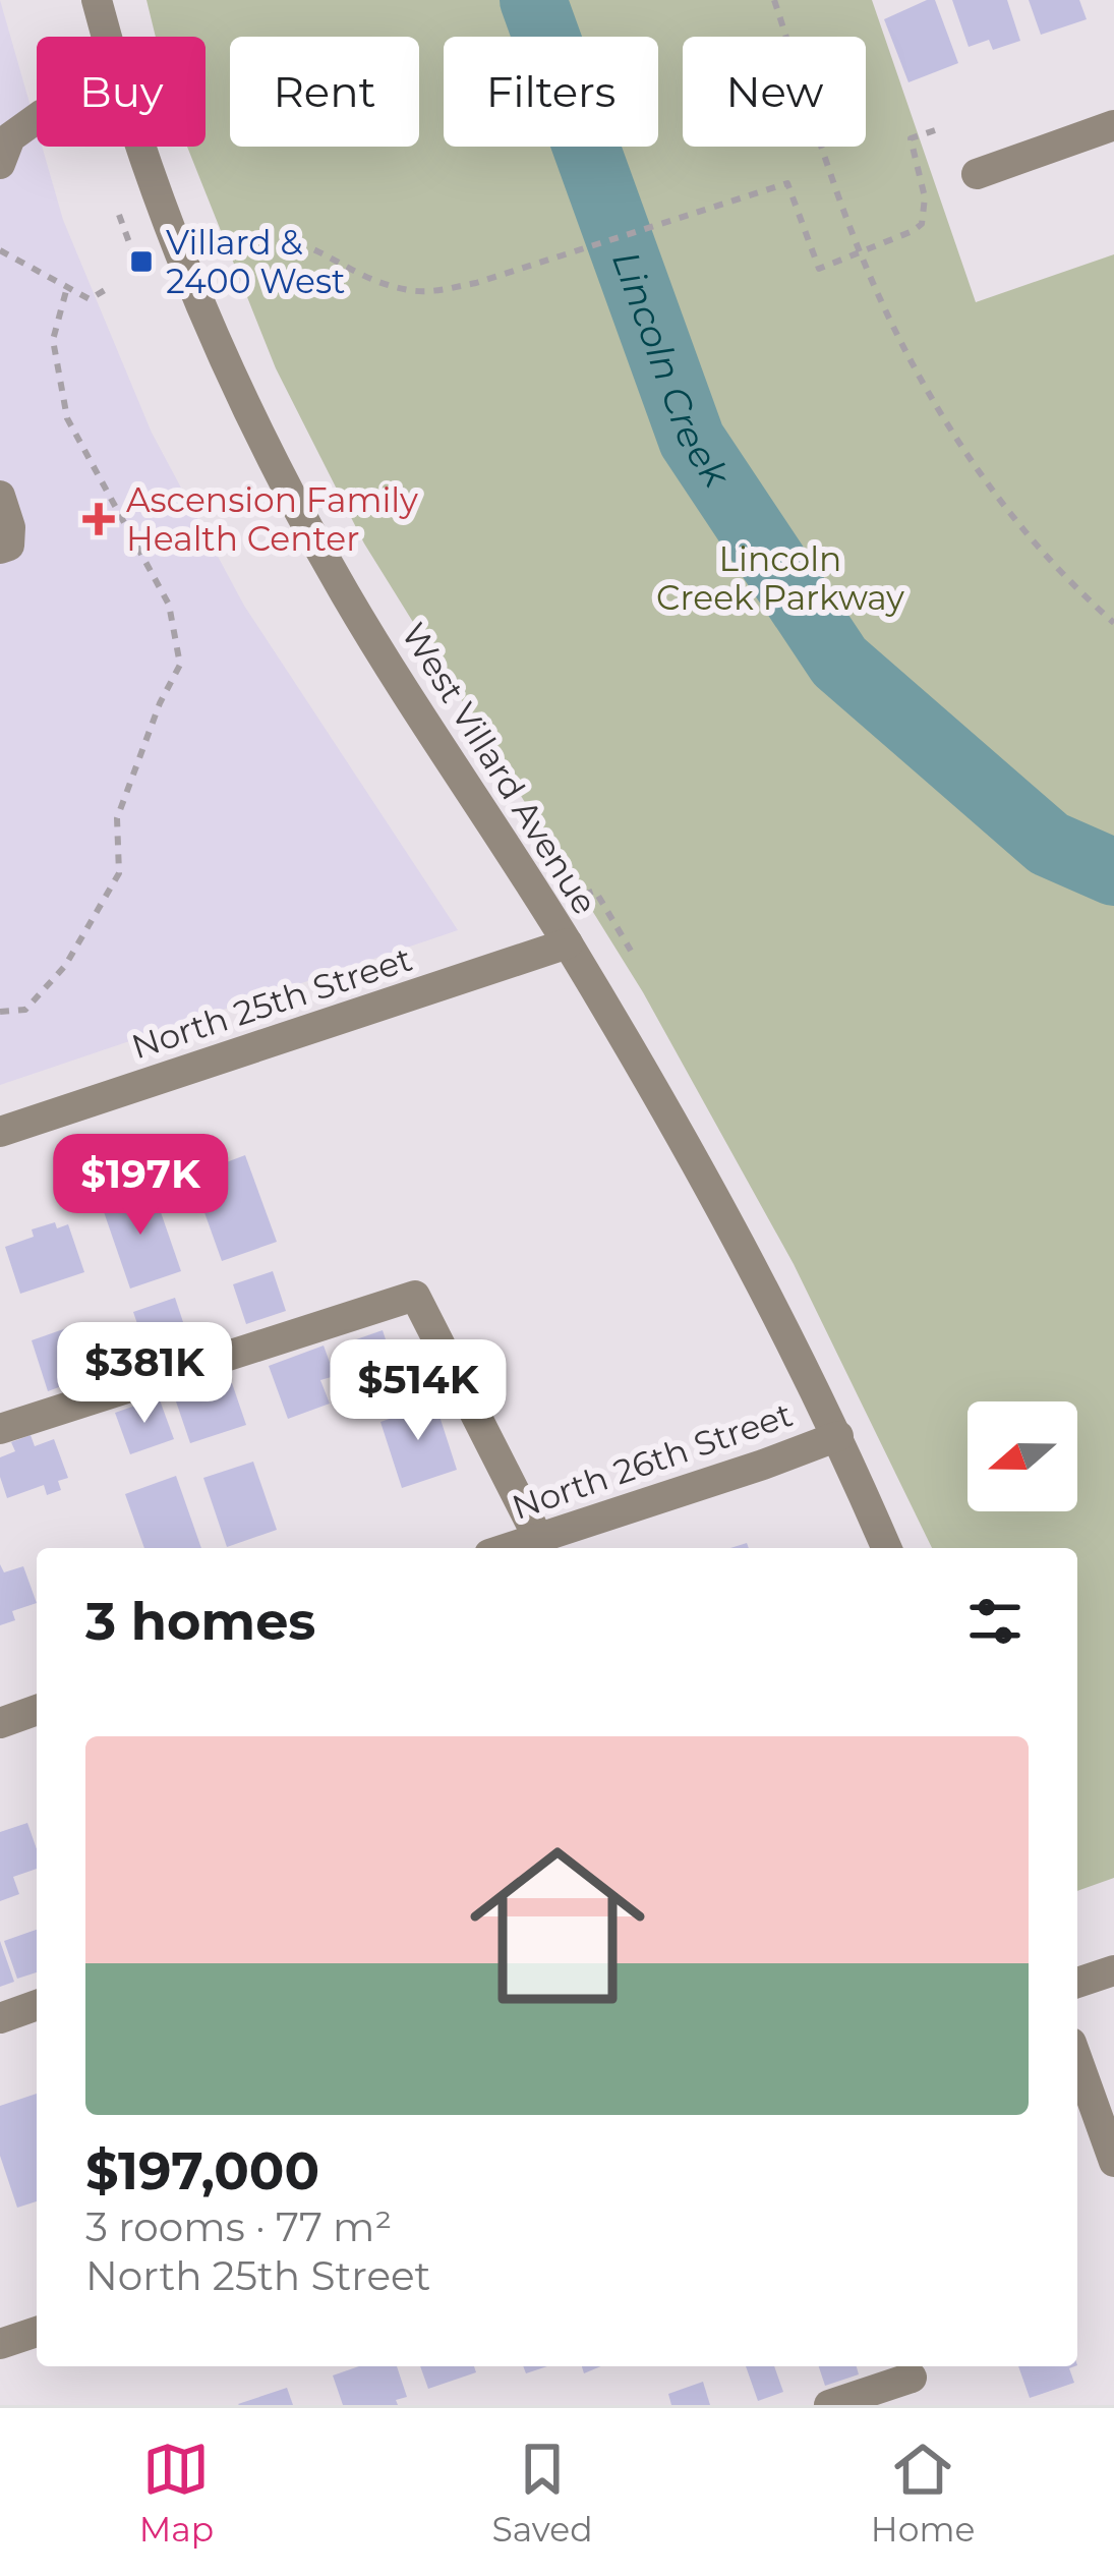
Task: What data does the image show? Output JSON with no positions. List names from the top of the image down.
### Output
{
  "streets": {
    "street": ["West Villard Avenue", "North 25th Street", "North 26th Street"]
  },
  "crossings": [
    ["West Villard Avenue", "North 25th Street"],
    ["West Villard Avenue", "North 26th Street"]
  ],
  "water": ["Lincoln Creek"],
  "parks": ["Lincoln Creek Parkway"],
  "places": {
    "transit": ["Villard & 2400 West"],
    "health": ["Ascension Family Health Center"]
  },
  "north": "left",
  "page": {
    "chip": [
      "Buy",
      "Rent",
      "Filters",
      "New"
    ],
    "price": ["$197K", "$381K", "$514K"],
    "heading": "3 homes",
    "list": [
      {
        "name": "$197,000",
        "note": "3 rooms · 77 m² · North 25th Street"
      }
    ],
    "tabs": ["Map", "Saved", "Home"]
  }
}
